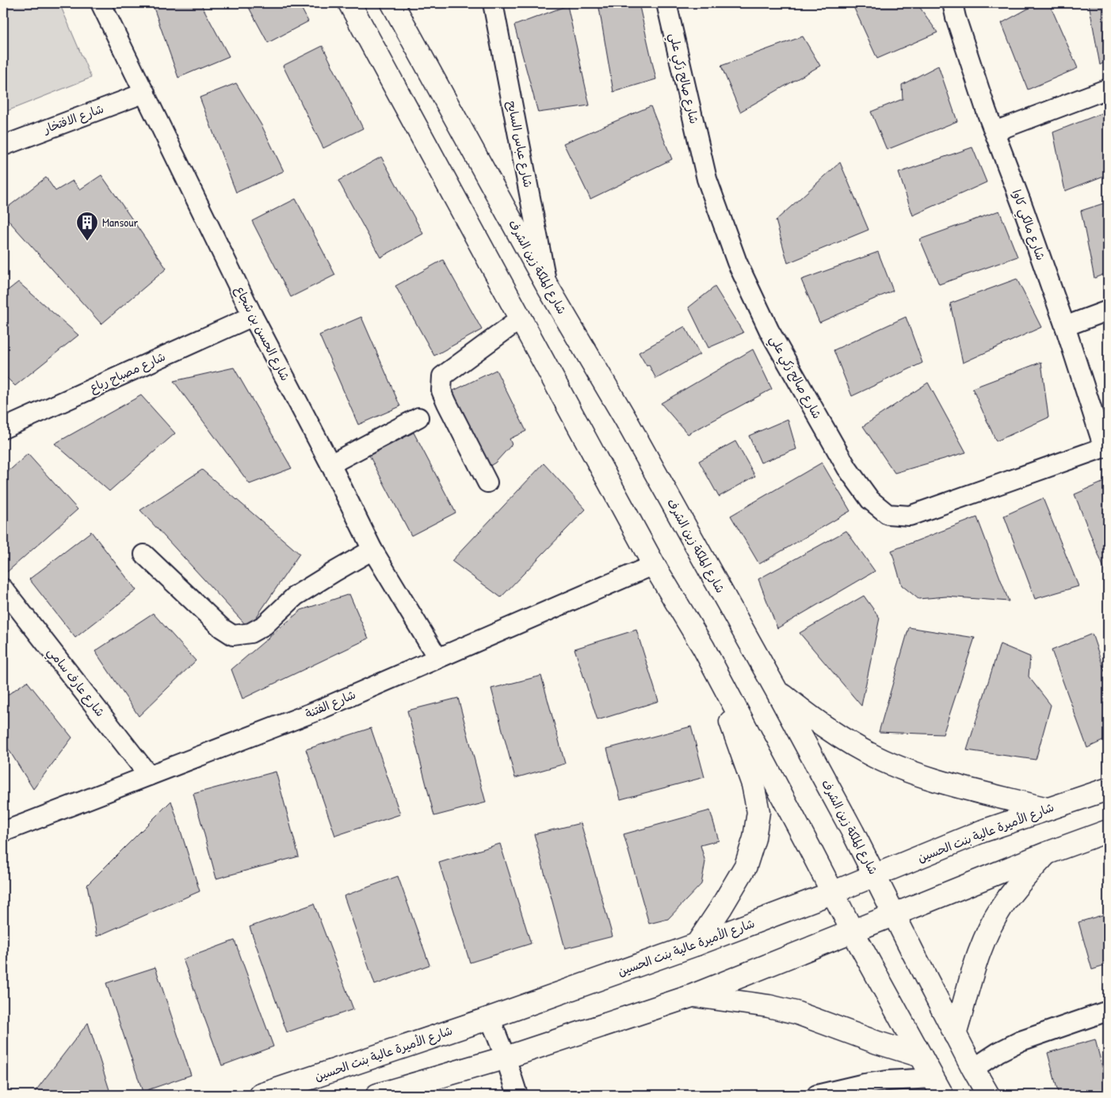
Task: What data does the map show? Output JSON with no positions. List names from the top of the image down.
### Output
{
  "streets": {
    "main road": ["شارع الملكة زين الشرف", "شارع الأميرة عالية بنت الحسين"],
    "street": [
      "شارع صالح زكي علي",
      "شارع الافتخار",
      "شارع عباس السايح",
      "شارع مالكي كاوا",
      "شارع الحسن بن شجاع",
      "شارع مصباح رباع",
      "شارع عارف سامي",
      "شارع الفتنة"
    ]
  },
  "crossings": [
    ["شارع صالح زكي علي", "شارع مالكي كاوا"],
    ["شارع الافتخار", "شارع الحسن بن شجاع"],
    ["شارع عباس السايح", "شارع الملكة زين الشرف"],
    ["شارع الملكة زين الشرف", "شارع الأميرة عالية بنت الحسين"],
    ["شارع الحسن بن شجاع", "شارع مصباح رباع"],
    ["شارع الحسن بن شجاع", "شارع الفتنة"],
    ["شارع عارف سامي", "شارع الفتنة"]
  ],
  "places": {
    "building": ["Mansour"]
  }
}
